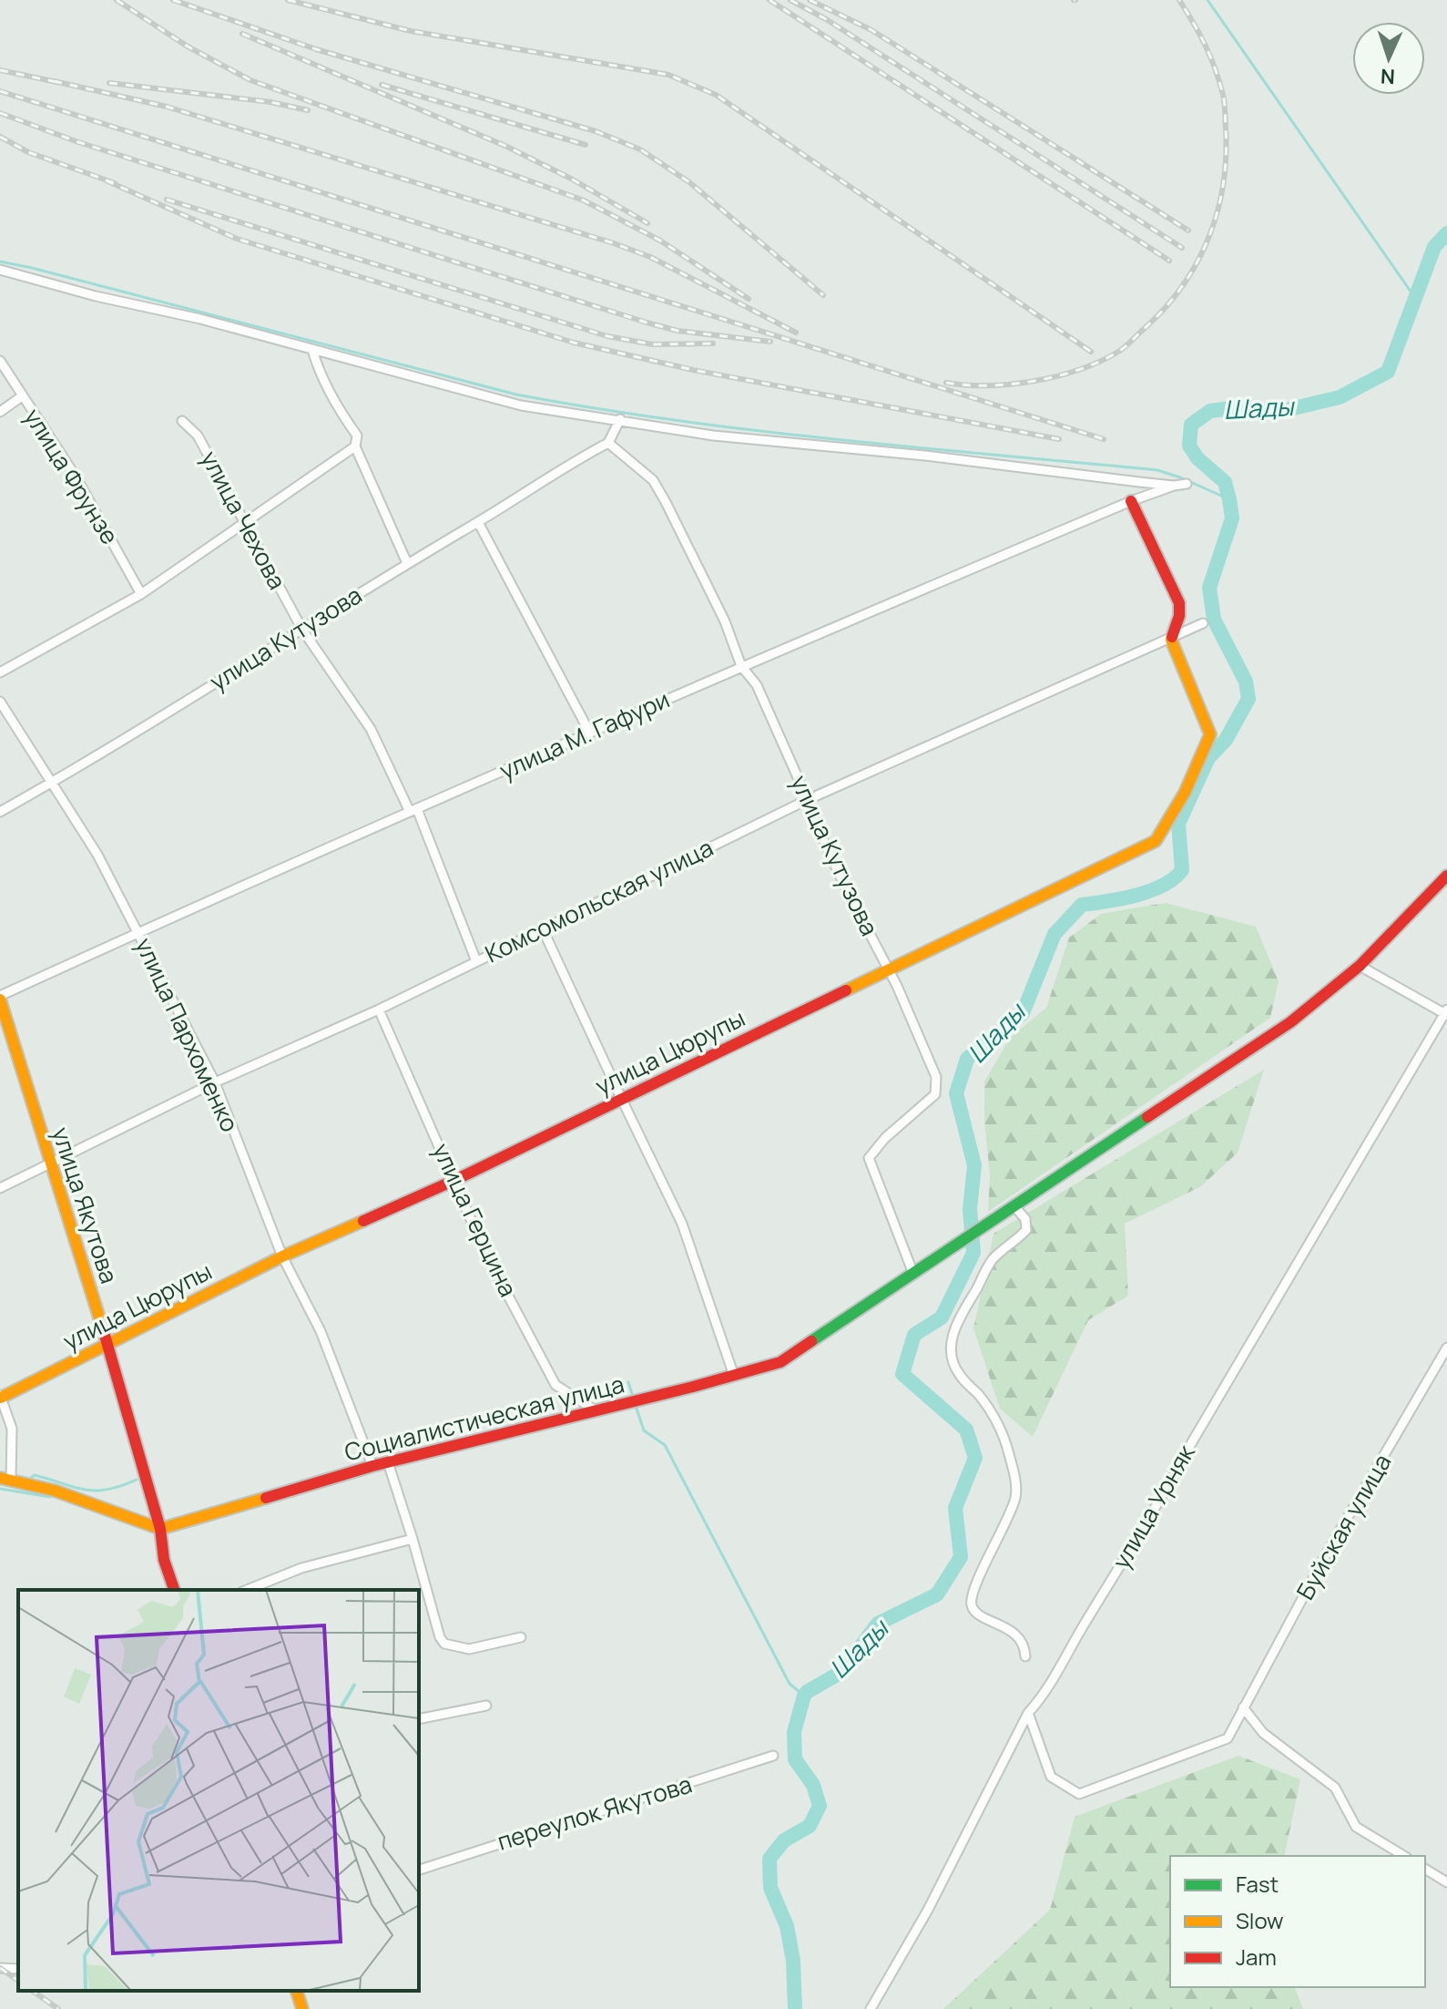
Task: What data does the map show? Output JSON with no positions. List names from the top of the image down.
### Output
{
  "streets": {
    "street": [
      "улица Фрунзе",
      "улица Чехова",
      "улица Кутузова",
      "улица М. Гафури",
      "Комсомольская улица",
      "улица Пархоменко",
      "улица Цюрупы",
      "улица Якутова",
      "улица Герцина",
      "Социалистическая улица",
      "улица Урняк",
      "Буйская улица",
      "переулок Якутова"
    ]
  },
  "crossings": [
    ["улица Чехова", "улица Кутузова"],
    ["улица Чехова", "улица М. Гафури"],
    ["улица Чехова", "Комсомольская улица"],
    ["улица Кутузова", "улица М. Гафури"],
    ["улица Кутузова", "Комсомольская улица"],
    ["улица Кутузова", "улица Пархоменко"],
    ["улица Кутузова", "улица Цюрупы"],
    ["улица Кутузова", "Социалистическая улица"],
    ["улица М. Гафури", "улица Пархоменко"],
    ["улица М. Гафури", "улица Якутова"],
    ["Комсомольская улица", "улица Пархоменко"],
    ["Комсомольская улица", "улица Цюрупы"],
    ["Комсомольская улица", "улица Якутова"],
    ["Комсомольская улица", "улица Герцина"],
    ["улица Пархоменко", "улица Цюрупы"],
    ["улица Пархоменко", "Социалистическая улица"],
    ["улица Цюрупы", "улица Якутова"],
    ["улица Цюрупы", "улица Герцина"],
    ["улица Якутова", "Социалистическая улица"],
    ["улица Герцина", "Социалистическая улица"],
    ["улица Урняк", "Буйская улица"]
  ],
  "water": ["Шады"],
  "legend": ["Fast", "Slow", "Jam"],
  "north": "bottom"
}
